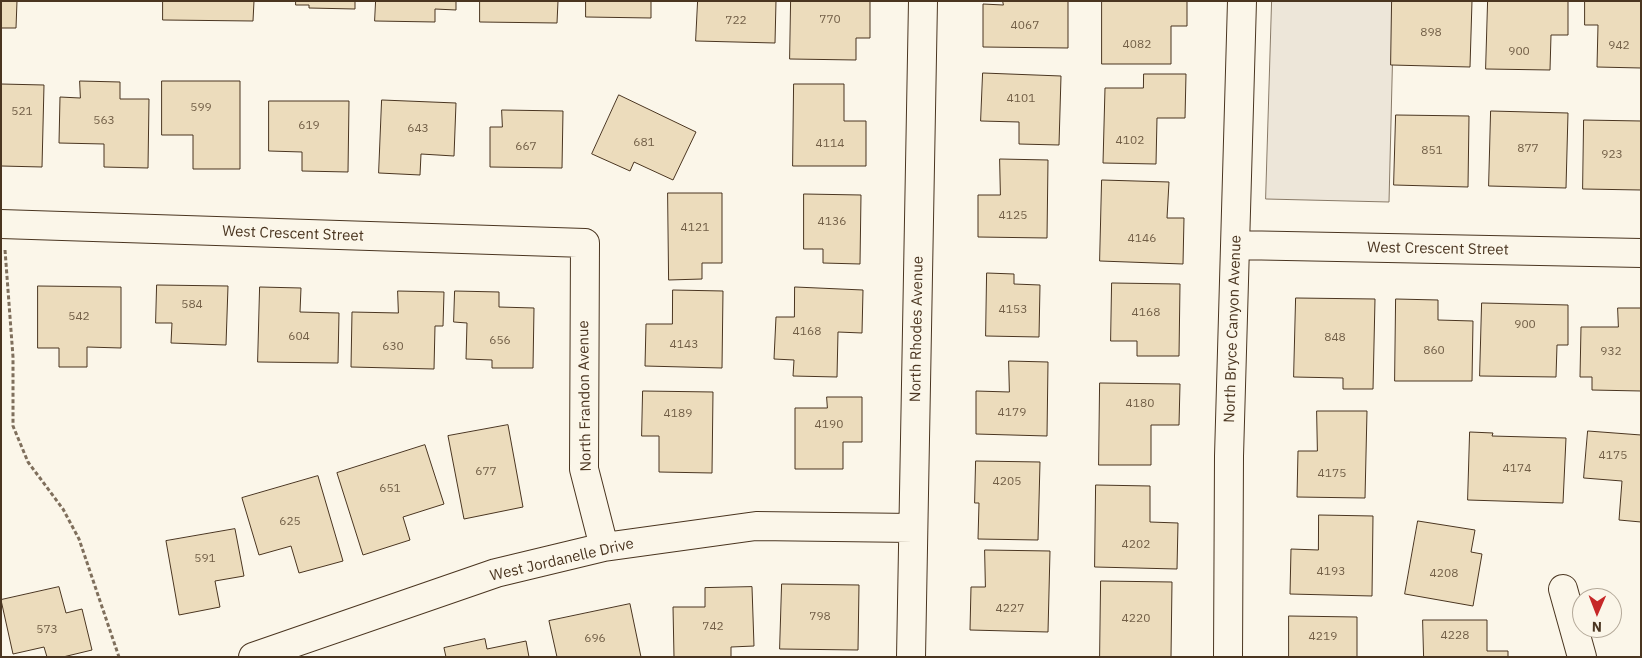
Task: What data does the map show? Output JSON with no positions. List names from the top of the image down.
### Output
{
  "streets": {
    "street": [
      "West Crescent Street",
      "North Rhodes Avenue",
      "North Bryce Canyon Avenue",
      "North Frandon Avenue",
      "West Jordanelle Drive"
    ]
  },
  "crossings": [
    ["West Crescent Street", "North Bryce Canyon Avenue"],
    ["West Crescent Street", "North Frandon Avenue"],
    ["North Rhodes Avenue", "West Jordanelle Drive"],
    ["North Frandon Avenue", "West Jordanelle Drive"]
  ],
  "house_numbers": [
    "770",
    "722",
    "4067",
    "898",
    "4082",
    "942",
    "900",
    "4101",
    "599",
    "521",
    "563",
    "619",
    "643",
    "4102",
    "681",
    "4114",
    "667",
    "877",
    "851",
    "923",
    "4125",
    "4136",
    "4121",
    "4146",
    "584",
    "4153",
    "4168",
    "542",
    "900",
    "4168",
    "604",
    "848",
    "656",
    "4143",
    "630",
    "860",
    "932",
    "4180",
    "4179",
    "4189",
    "4190",
    "4175",
    "4174",
    "677",
    "4175",
    "4205",
    "651",
    "625",
    "4202",
    "591",
    "4193",
    "4208",
    "4227",
    "798",
    "4220",
    "742",
    "573",
    "4228",
    "4219",
    "696"
  ],
  "north": "bottom"
}
